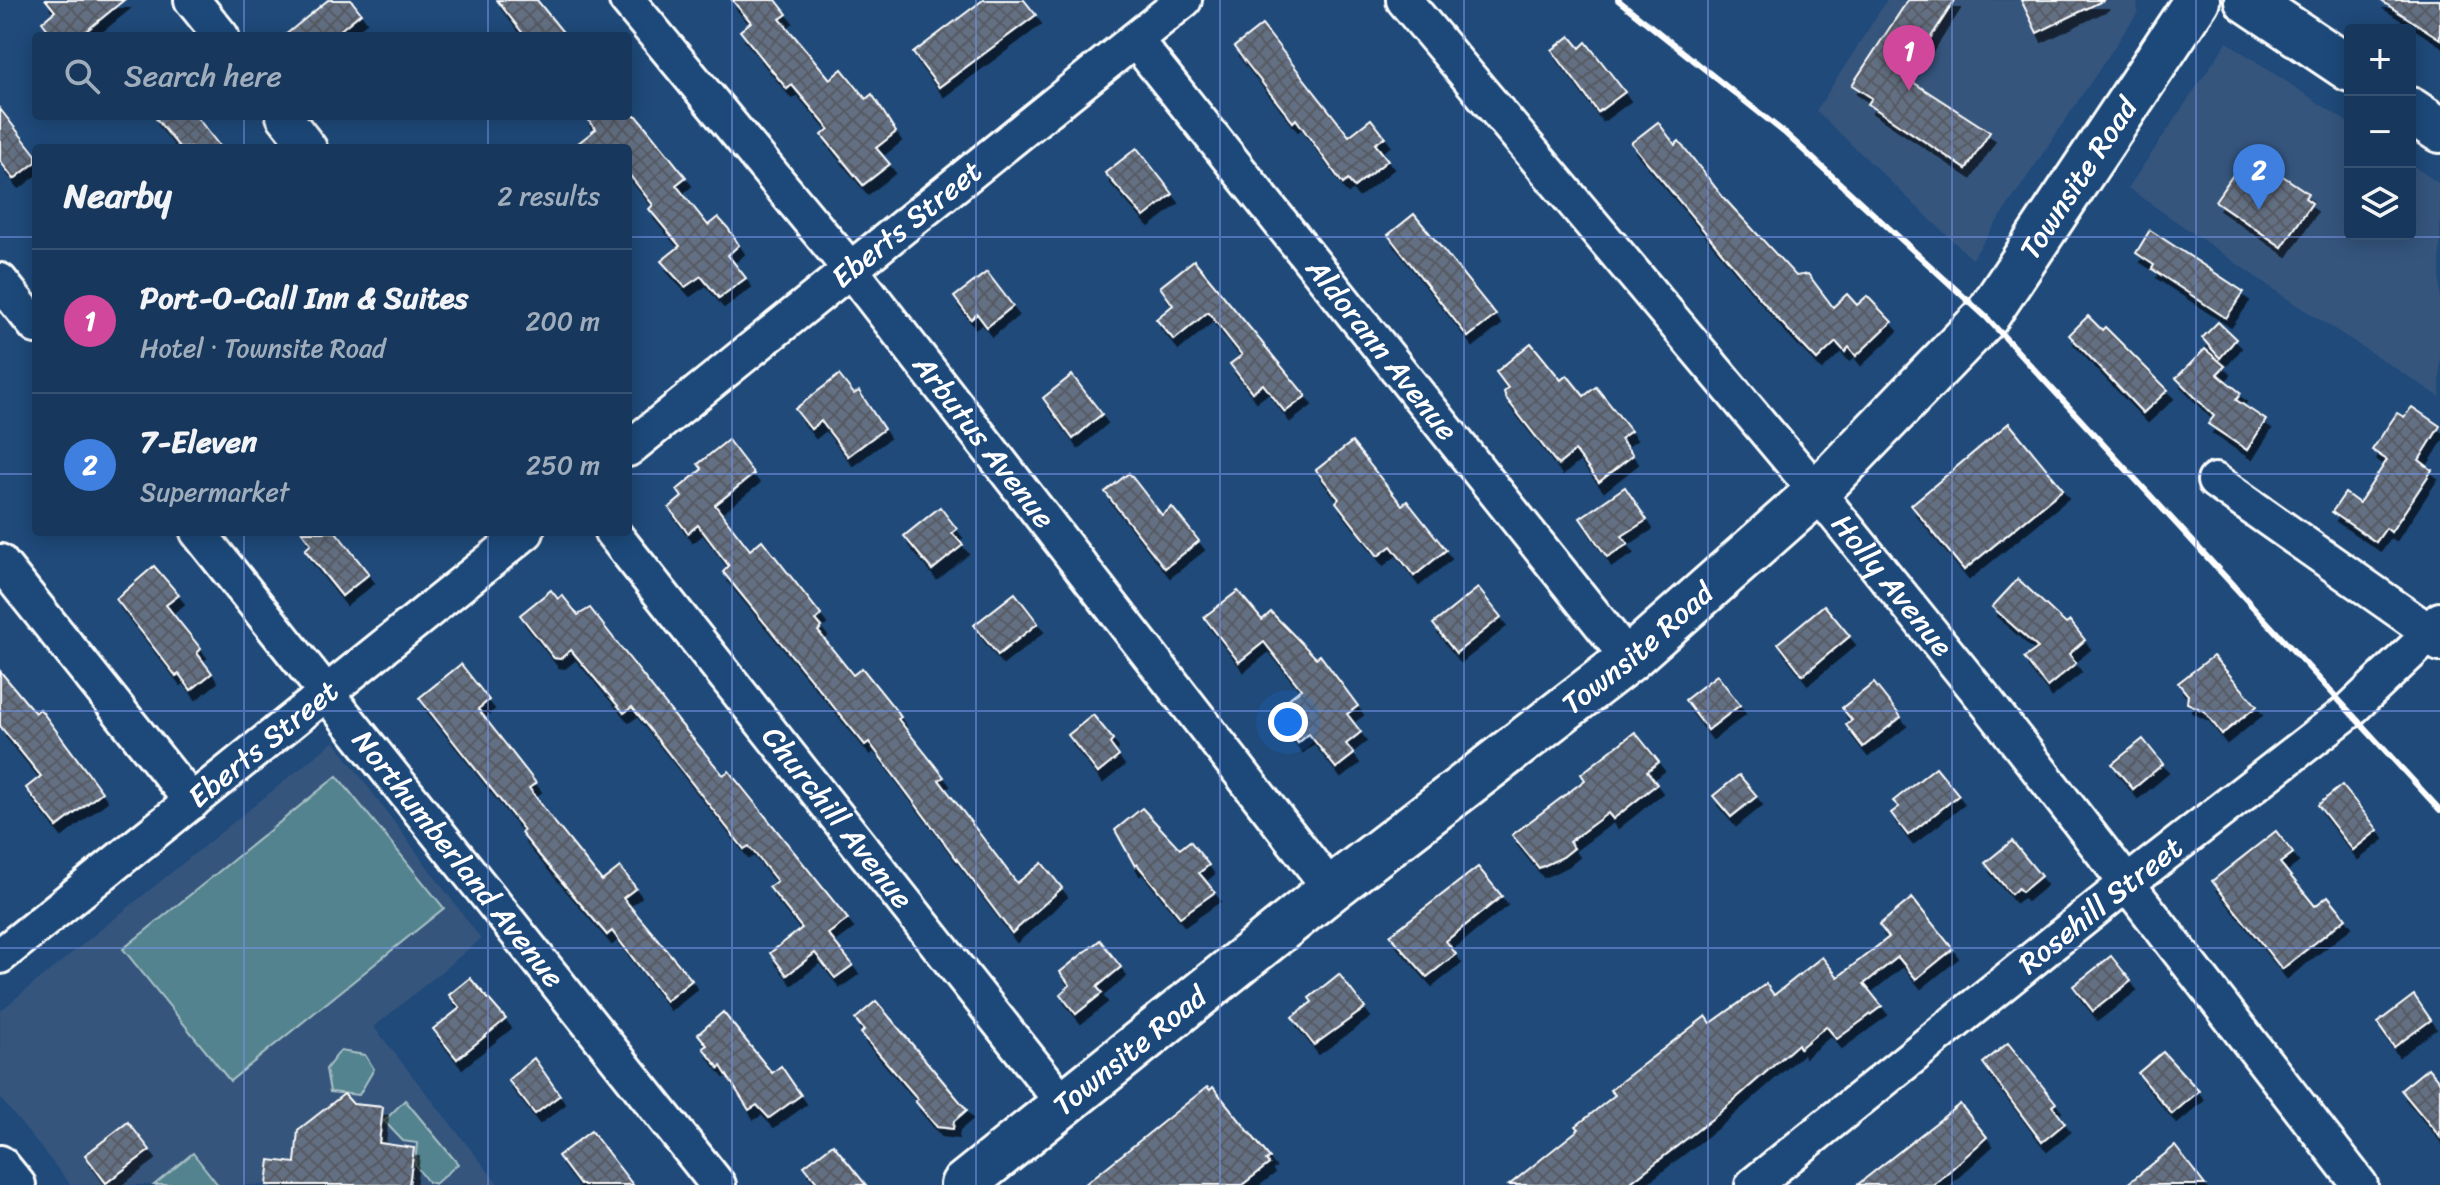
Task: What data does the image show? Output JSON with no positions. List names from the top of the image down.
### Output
{
  "streets": {
    "street": [
      "Townsite Road",
      "Eberts Street",
      "Aldorann Avenue",
      "Arbutus Avenue",
      "Holly Avenue",
      "Churchill Avenue",
      "Northumberland Avenue",
      "Rosehill Street"
    ]
  },
  "crossings": [
    ["Townsite Road", "Aldorann Avenue"],
    ["Townsite Road", "Arbutus Avenue"],
    ["Townsite Road", "Holly Avenue"],
    ["Townsite Road", "Churchill Avenue"],
    ["Eberts Street", "Aldorann Avenue"],
    ["Eberts Street", "Arbutus Avenue"],
    ["Eberts Street", "Northumberland Avenue"],
    ["Holly Avenue", "Rosehill Street"]
  ],
  "page": {
    "map_buttons": ["+", "−"],
    "pins": ["1", "2"],
    "search": "Search here",
    "heading": ["Nearby", "2 results"],
    "list": [
      {
        "mark": "1",
        "name": "Port-O-Call Inn & Suites",
        "note": "Hotel · Townsite Road",
        "value": "200 m"
      },
      {
        "mark": "2",
        "name": "7-Eleven",
        "note": "Supermarket",
        "value": "250 m"
      }
    ]
  }
}
